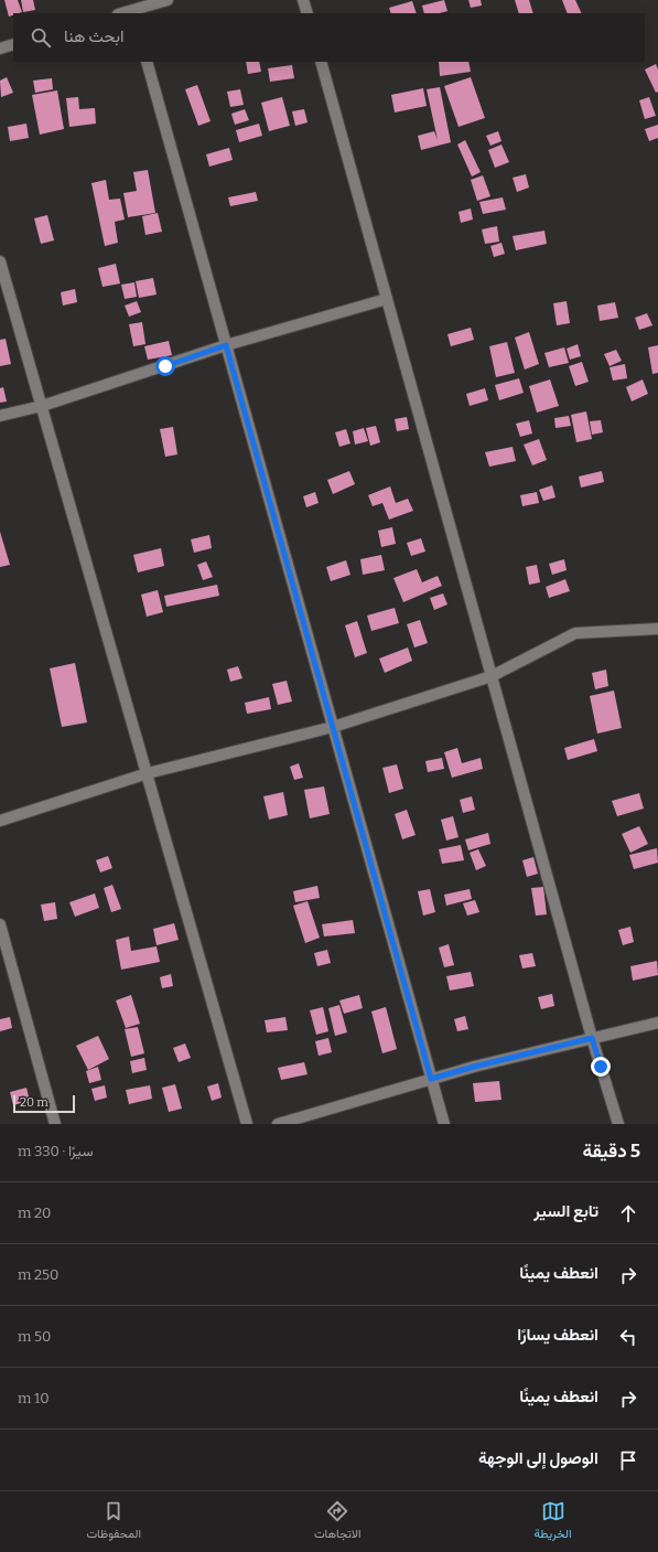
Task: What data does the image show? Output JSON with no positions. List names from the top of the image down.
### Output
{
  "scale_bar": "20 m",
  "page": {
    "search": "ابحث هنا",
    "scale": "20 m",
    "heading": ["5 دقيقة", "سيرًا · 330 m"],
    "list": [
      ["تابع السير", "20 m"],
      ["انعطف يمينًا", "250 m"],
      ["انعطف يسارًا", "50 m"],
      ["انعطف يمينًا", "10 m"],
      "الوصول إلى الوجهة"
    ],
    "nav": ["الخريطة", "الاتجاهات", "المحفوظات"]
  }
}
